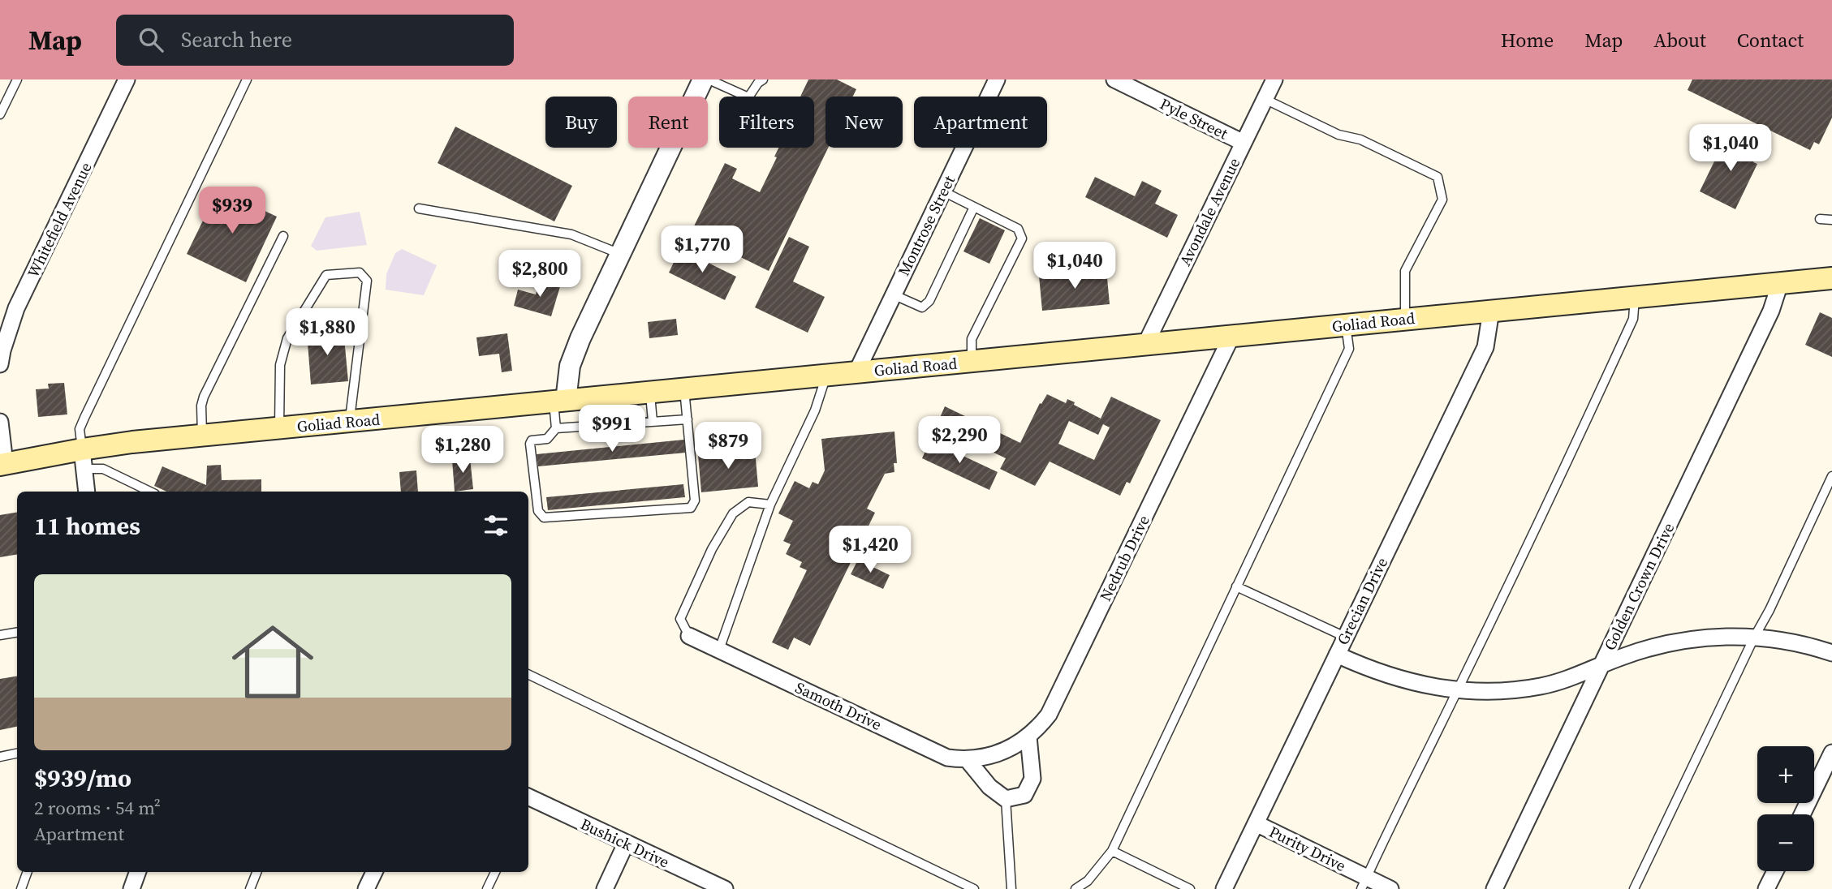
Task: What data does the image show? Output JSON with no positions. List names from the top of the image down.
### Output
{
  "streets": {
    "main road": ["Goliad Road"],
    "street": [
      "Pyle Street",
      "Avondale Avenue",
      "Whitefield Avenue",
      "Montrose Street",
      "Nedrub Drive",
      "Golden Crown Drive",
      "Grecian Drive",
      "Samoth Drive",
      "Bushick Drive",
      "Purity Drive"
    ]
  },
  "crossings": [
    ["Pyle Street", "Avondale Avenue"],
    ["Avondale Avenue", "Goliad Road"],
    ["Montrose Street", "Goliad Road"],
    ["Goliad Road", "Nedrub Drive"],
    ["Goliad Road", "Golden Crown Drive"],
    ["Goliad Road", "Grecian Drive"],
    ["Nedrub Drive", "Samoth Drive"],
    ["Grecian Drive", "Purity Drive"]
  ],
  "page": {
    "header": "Map",
    "search": "Search here",
    "nav": [
      "Home",
      "Map",
      "About",
      "Contact"
    ],
    "chip": [
      "Buy",
      "Rent",
      "Filters",
      "New",
      "Apartment"
    ],
    "price": [
      "$1,040",
      "$939",
      "$1,770",
      "$1,040",
      "$2,800",
      "$1,880",
      "$991",
      "$2,290",
      "$879",
      "$1,280",
      "$1,420"
    ],
    "heading": "11 homes",
    "list": [
      {
        "name": "$939/mo",
        "note": "2 rooms · 54 m² · Apartment"
      }
    ],
    "map_buttons": ["+", "−"]
  }
}
